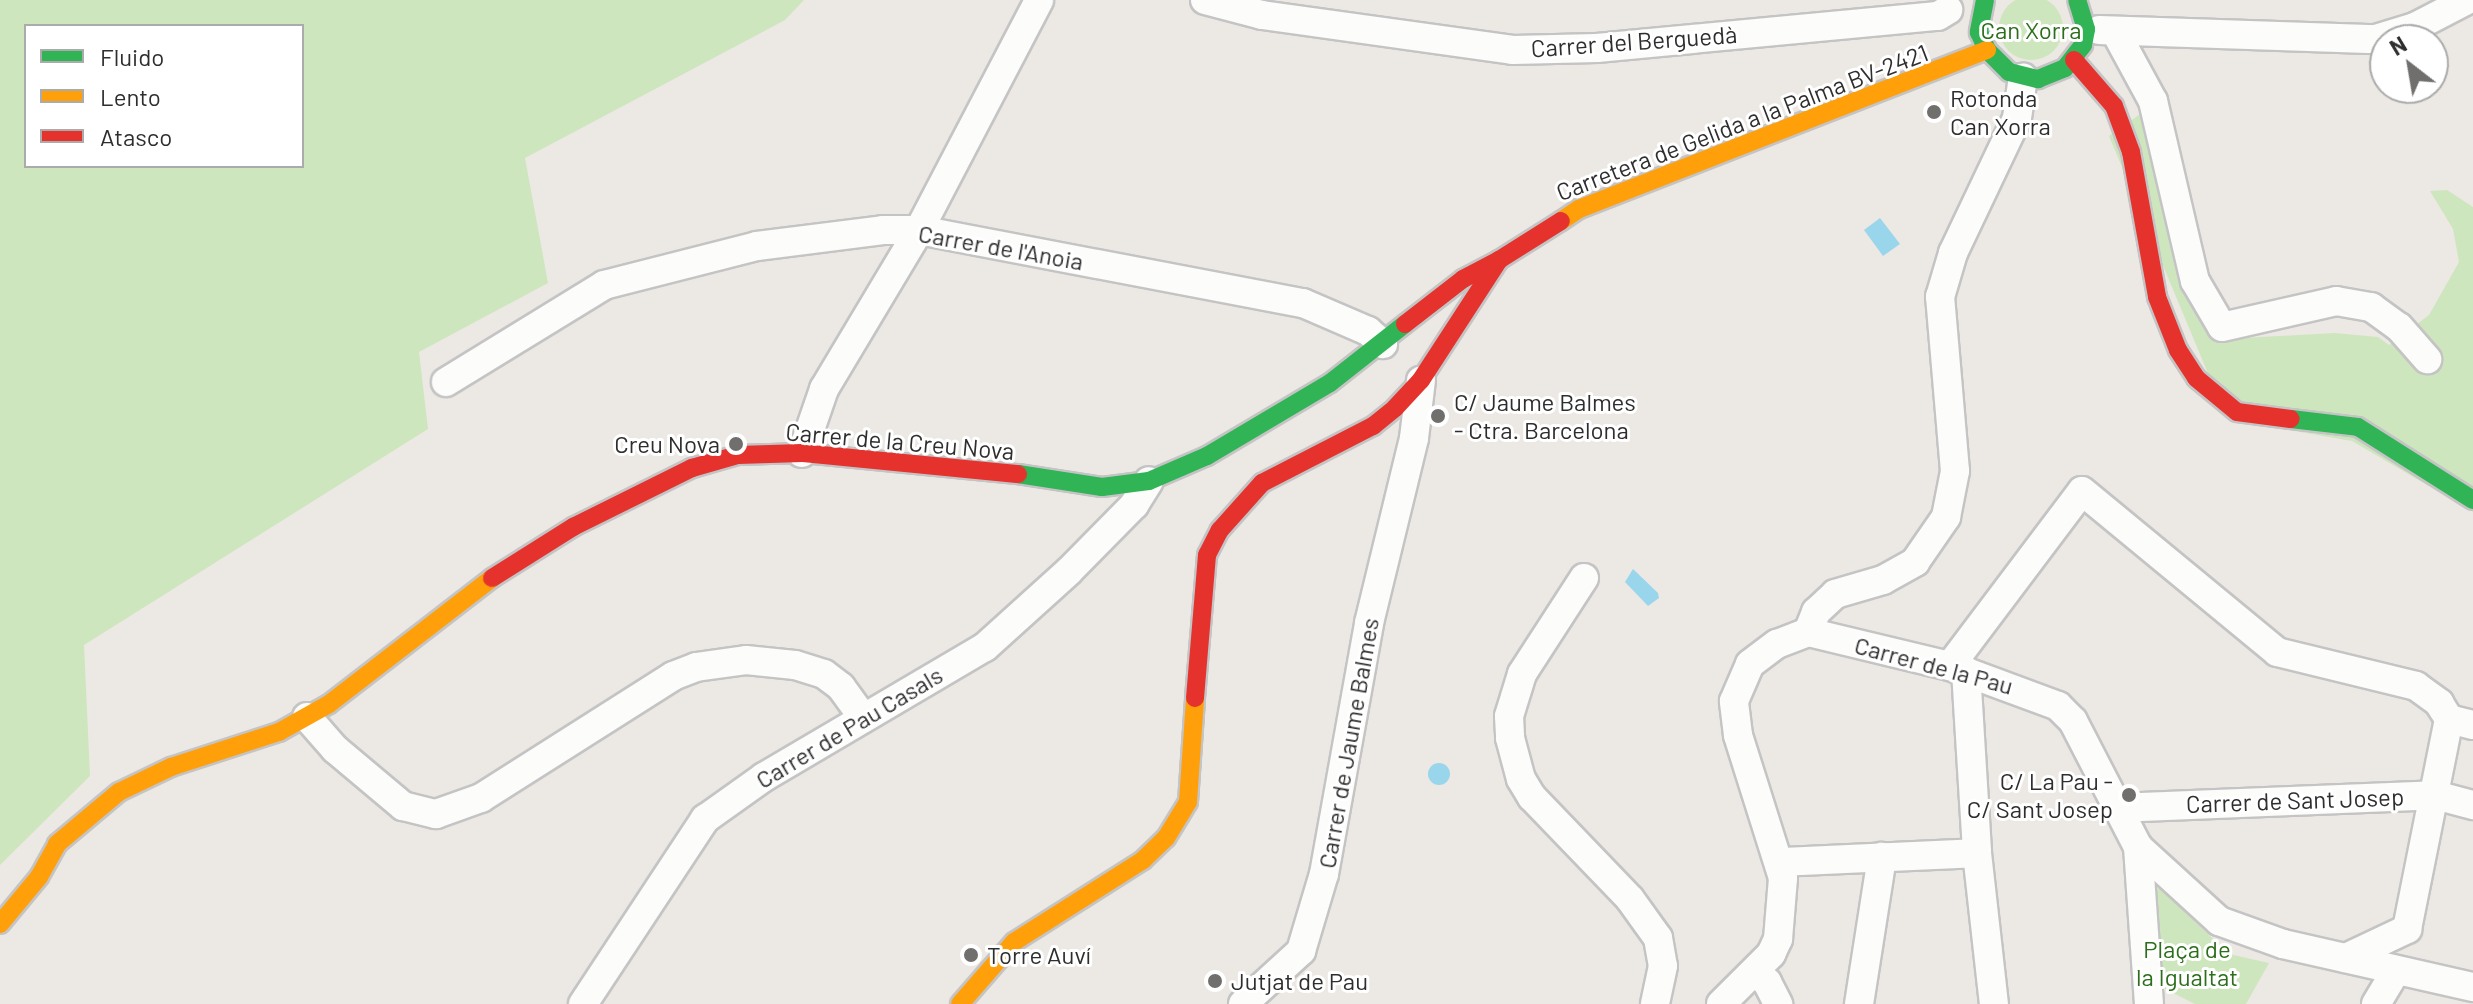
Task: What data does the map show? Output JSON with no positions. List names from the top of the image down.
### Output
{
  "streets": {
    "street": [
      "Carrer del Berguedà",
      "Carretera de Gelida a la Palma BV-2421",
      "Carrer de l'Anoia",
      "Carrer de la Creu Nova",
      "Carrer de la Pau",
      "Carrer de Pau Casals",
      "Carrer de Jaume Balmes",
      "Carrer de Sant Josep"
    ]
  },
  "crossings": [
    ["Carretera de Gelida a la Palma BV-2421", "Carrer de la Creu Nova"],
    ["Carretera de Gelida a la Palma BV-2421", "Carrer de Jaume Balmes"],
    ["Carrer de l'Anoia", "Carrer de la Creu Nova"],
    ["Carrer de la Creu Nova", "Carrer de Pau Casals"],
    ["Carrer de la Pau", "Carrer de Sant Josep"]
  ],
  "parks": ["Can Xorra", "Plaça de la Igualtat"],
  "places": [
    "Rotonda Can Xorra",
    "C/ Jaume Balmes - Ctra. Barcelona",
    "Creu Nova",
    "C/ La Pau - C/ Sant Josep",
    "Torre Auví",
    "Jutjat de Pau"
  ],
  "legend": ["Fluido", "Lento", "Atasco"],
  "north": "top left"
}
